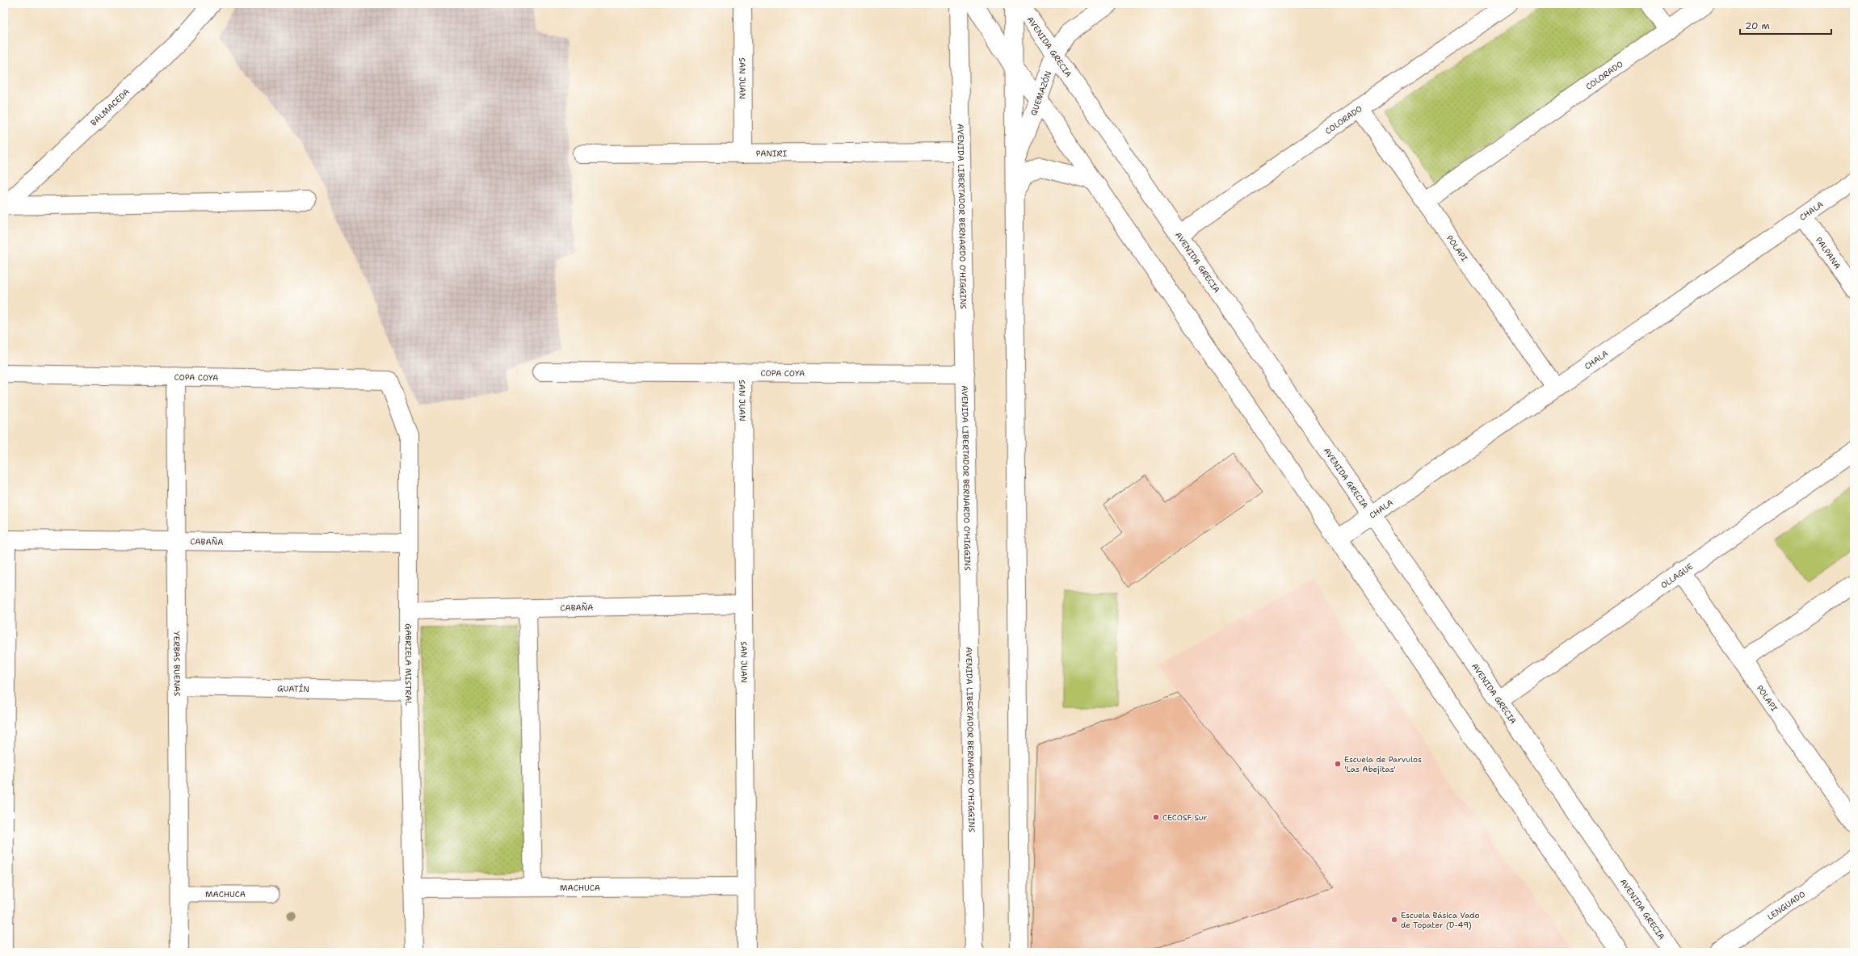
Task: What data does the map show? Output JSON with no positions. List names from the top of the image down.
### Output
{
  "streets": {
    "street": [
      "AVENIDA GRECIA",
      "COLORADO",
      "SAN JUAN",
      "QUEMAZÓN",
      "BALMACEDA",
      "PANIRI",
      "CHALA",
      "AVENIDA LIBERTADOR BERNARDO O'HIGGINS",
      "POLAPI",
      "PALPANA",
      "COPA COYA",
      "CABAÑA",
      "OLLAGUE",
      "YERBAS BUENAS",
      "GABRIELA MISTRAL",
      "GUATÍN",
      "MACHUCA",
      "LENGUADO"
    ]
  },
  "crossings": [
    ["AVENIDA GRECIA", "COLORADO"],
    ["AVENIDA GRECIA", "QUEMAZÓN"],
    ["AVENIDA GRECIA", "CHALA"],
    ["AVENIDA GRECIA", "OLLAGUE"],
    ["COLORADO", "POLAPI"],
    ["SAN JUAN", "PANIRI"],
    ["SAN JUAN", "COPA COYA"],
    ["SAN JUAN", "CABAÑA"],
    ["SAN JUAN", "MACHUCA"],
    ["PANIRI", "AVENIDA LIBERTADOR BERNARDO O'HIGGINS"],
    ["CHALA", "POLAPI"],
    ["CHALA", "PALPANA"],
    ["AVENIDA LIBERTADOR BERNARDO O'HIGGINS", "COPA COYA"],
    ["POLAPI", "OLLAGUE"],
    ["COPA COYA", "YERBAS BUENAS"],
    ["COPA COYA", "GABRIELA MISTRAL"],
    ["CABAÑA", "YERBAS BUENAS"],
    ["CABAÑA", "GABRIELA MISTRAL"],
    ["YERBAS BUENAS", "GUATÍN"],
    ["YERBAS BUENAS", "MACHUCA"],
    ["GABRIELA MISTRAL", "GUATÍN"],
    ["GABRIELA MISTRAL", "MACHUCA"]
  ],
  "places": ["Escuela de Parvulos 'Las Abejitas'", "CECOSF Sur", "Escuela Básica Vado de Topater (D-49)"],
  "scale_bar": "20 m"
}
